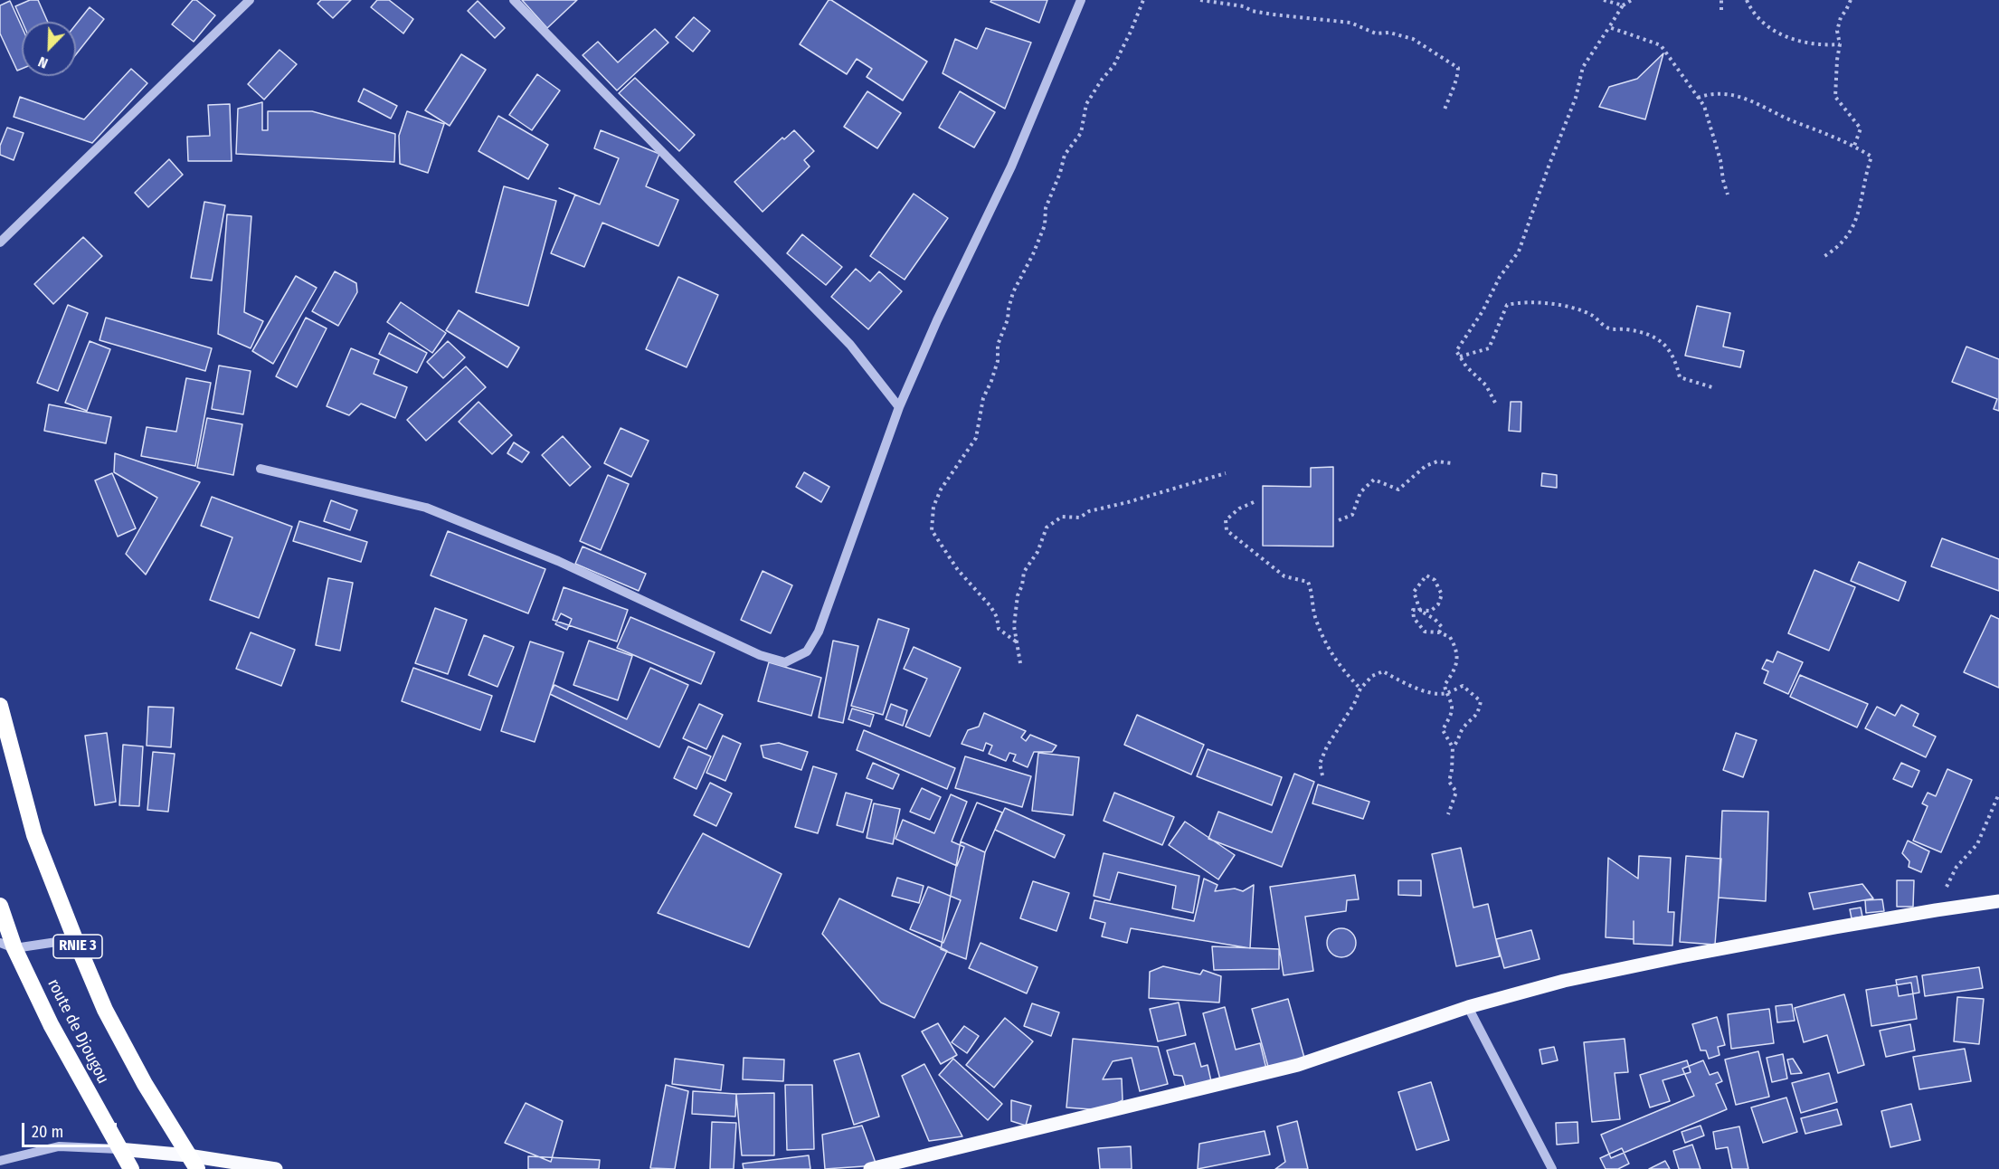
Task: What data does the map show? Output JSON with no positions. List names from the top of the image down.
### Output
{
  "streets": {
    "highway": ["RNIE 3", "route de Djougou"]
  },
  "scale_bar": "20 m",
  "north": "bottom left"
}
